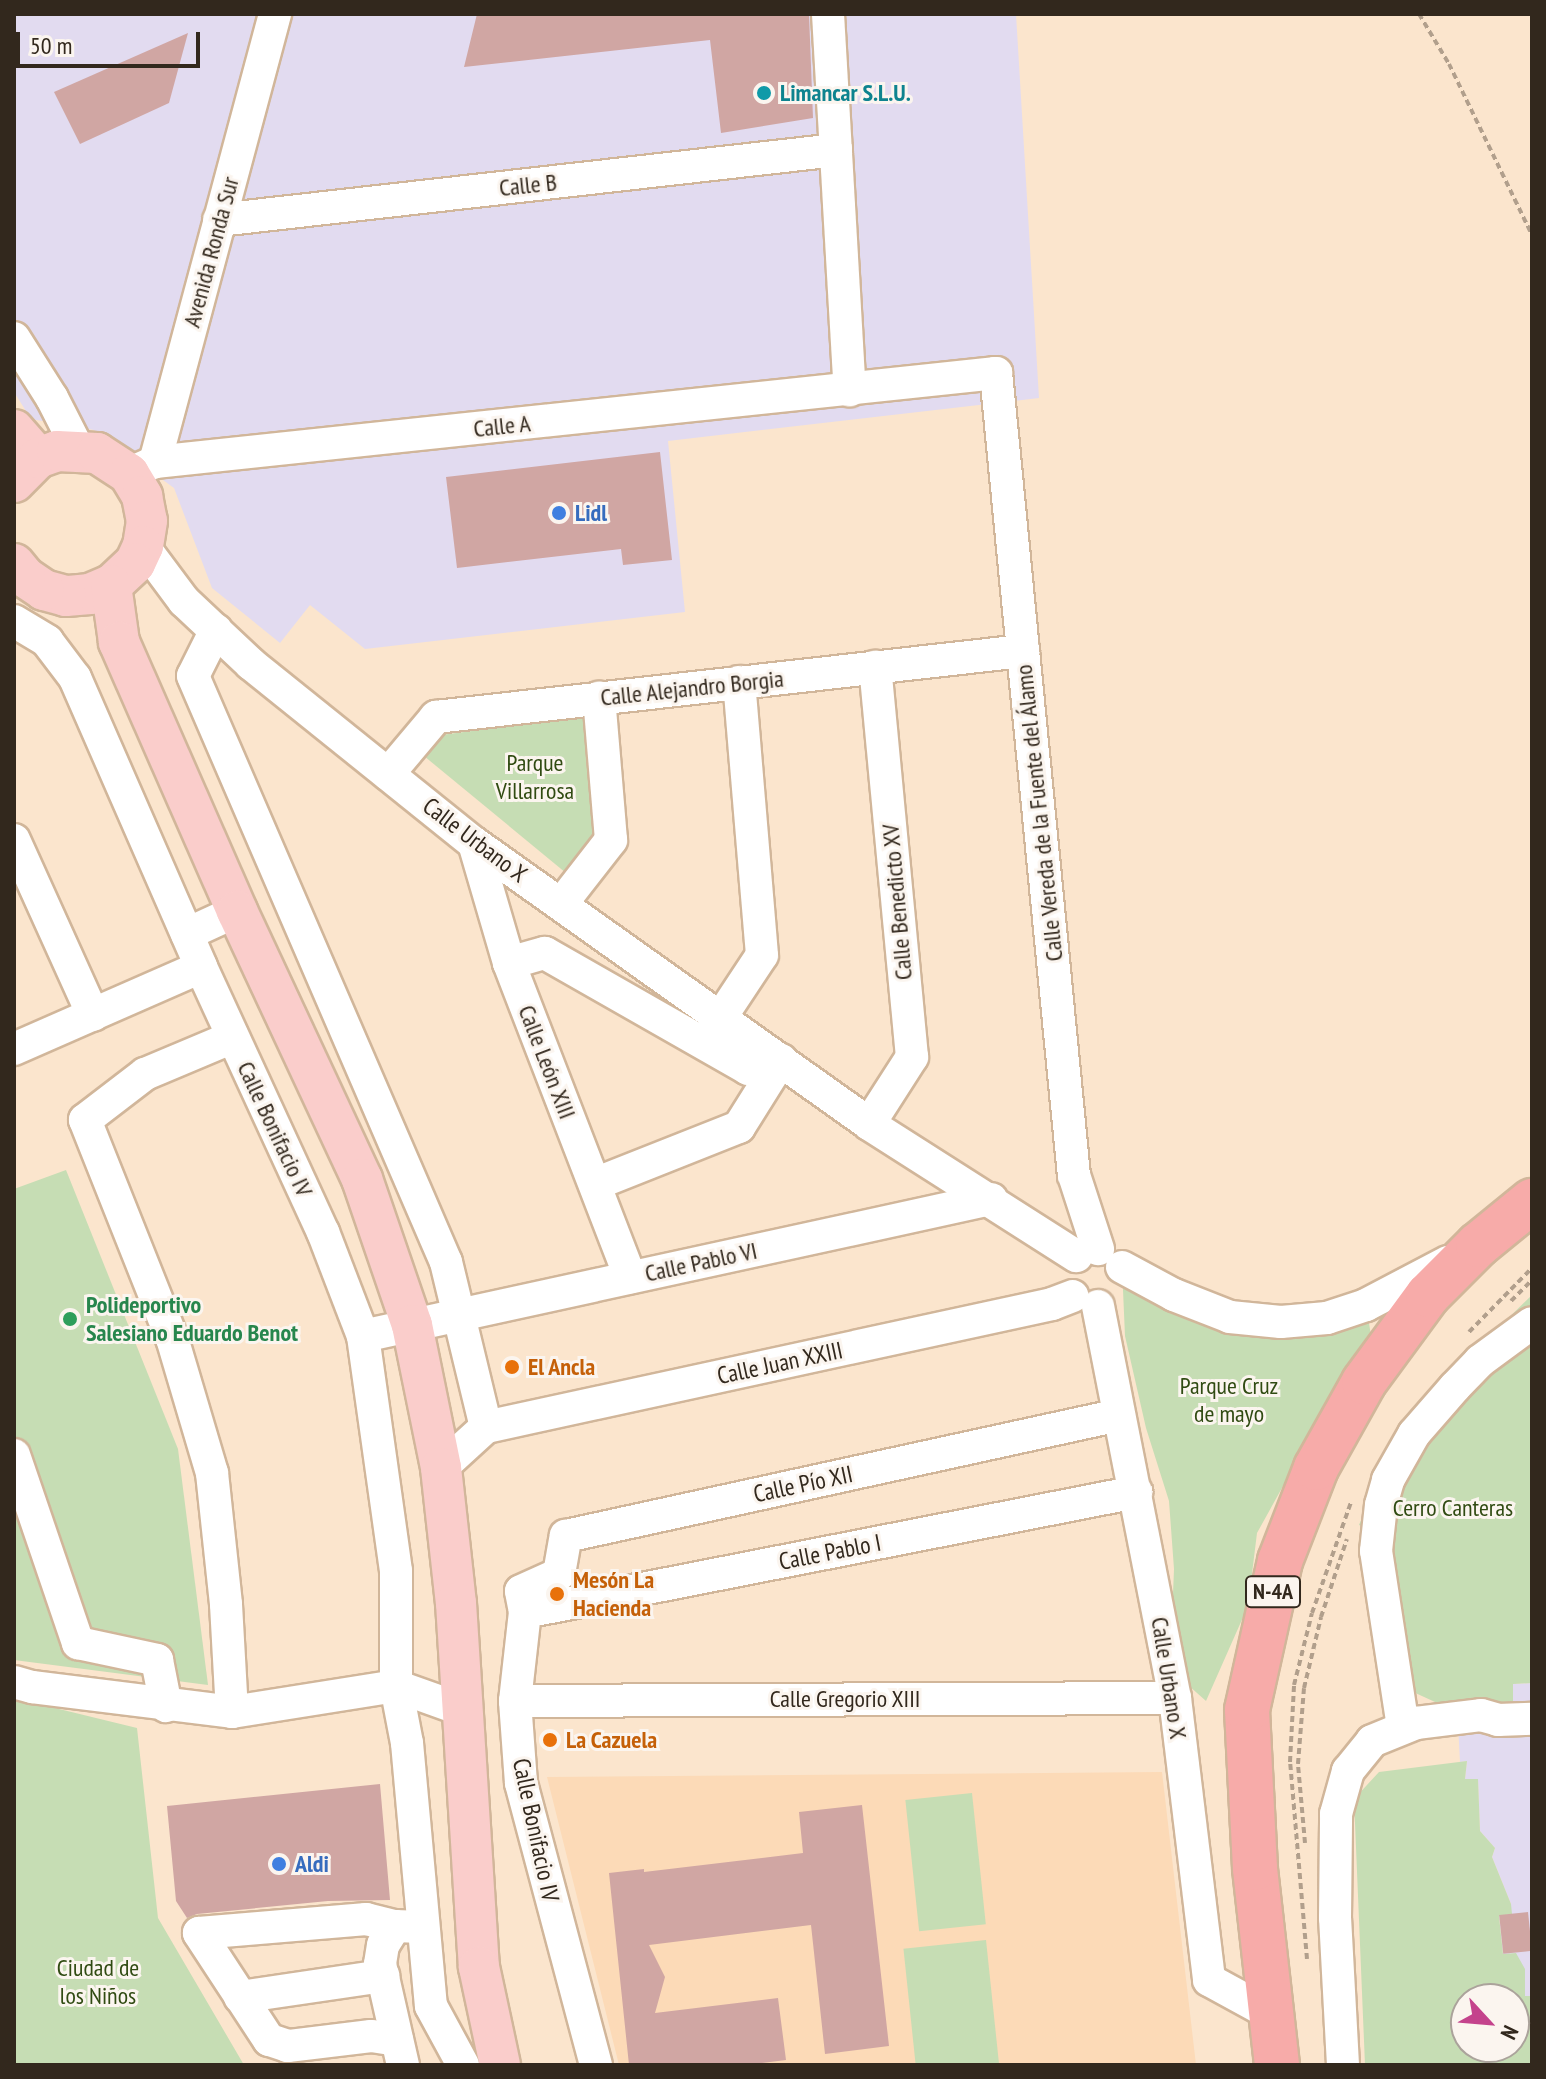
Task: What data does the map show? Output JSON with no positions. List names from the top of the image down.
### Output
{
  "streets": {
    "highway": ["N-4A"],
    "street": [
      "Calle B",
      "Avenida Ronda Sur",
      "Calle A",
      "Calle Alejandro Borgia",
      "Calle Vereda de la Fuente del Álamo",
      "Calle Urbano X",
      "Calle Benedicto XV",
      "Calle León XIII",
      "Calle Bonifacio IV",
      "Calle Pablo VI",
      "Calle Juan XXIII",
      "Calle Pío XII",
      "Calle Pablo I",
      "Calle Gregorio XIII"
    ]
  },
  "crossings": [
    ["Calle B", "Avenida Ronda Sur"],
    ["Avenida Ronda Sur", "Calle A"],
    ["Calle A", "Calle Vereda de la Fuente del Álamo"],
    ["Calle Alejandro Borgia", "Calle Vereda de la Fuente del Álamo"],
    ["Calle Alejandro Borgia", "Calle Urbano X"],
    ["Calle Alejandro Borgia", "Calle Benedicto XV"],
    ["Calle Vereda de la Fuente del Álamo", "Calle Urbano X"],
    ["Calle Urbano X", "Calle Benedicto XV"],
    ["Calle Urbano X", "Calle León XIII"],
    ["Calle Urbano X", "Calle Pablo VI"],
    ["Calle Urbano X", "Calle Juan XXIII"],
    ["Calle Urbano X", "Calle Pío XII"],
    ["Calle Urbano X", "Calle Pablo I"],
    ["Calle Urbano X", "N-4A"],
    ["Calle Urbano X", "Calle Gregorio XIII"],
    ["Calle León XIII", "Calle Pablo VI"],
    ["Calle Bonifacio IV", "Calle Pablo VI"],
    ["Calle Bonifacio IV", "Calle Pío XII"],
    ["Calle Bonifacio IV", "Calle Pablo I"],
    ["Calle Bonifacio IV", "Calle Gregorio XIII"],
    ["Calle Pío XII", "Calle Pablo I"]
  ],
  "parks": [
    "Parque Villarrosa",
    "Parque Cruz de mayo",
    "Cerro Canteras",
    "Ciudad de los Niños"
  ],
  "places": [
    "Limancar S.L.U.",
    "Lidl",
    "Polideportivo Salesiano Eduardo Benot",
    "El Ancla",
    "Mesón La Hacienda",
    "La Cazuela",
    "Aldi"
  ],
  "scale_bar": "50 m",
  "north": "bottom right"
}
